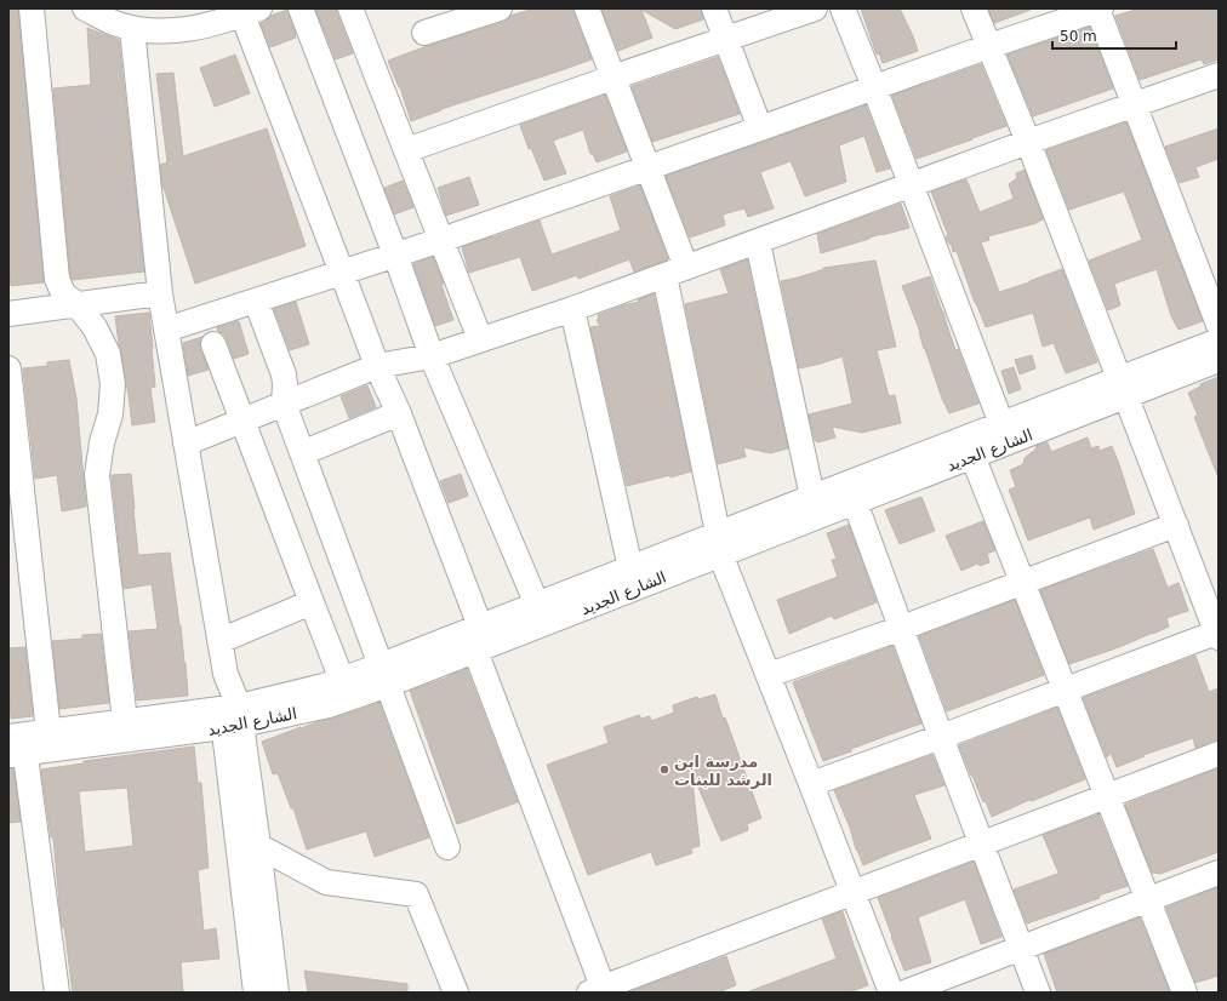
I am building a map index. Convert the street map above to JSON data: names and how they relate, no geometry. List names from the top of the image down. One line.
{"streets":{"street":["الشارع الجديد"]},"places":["مدرسة ابن الرشد للبنات"],"scale_bar":"50 m"}
